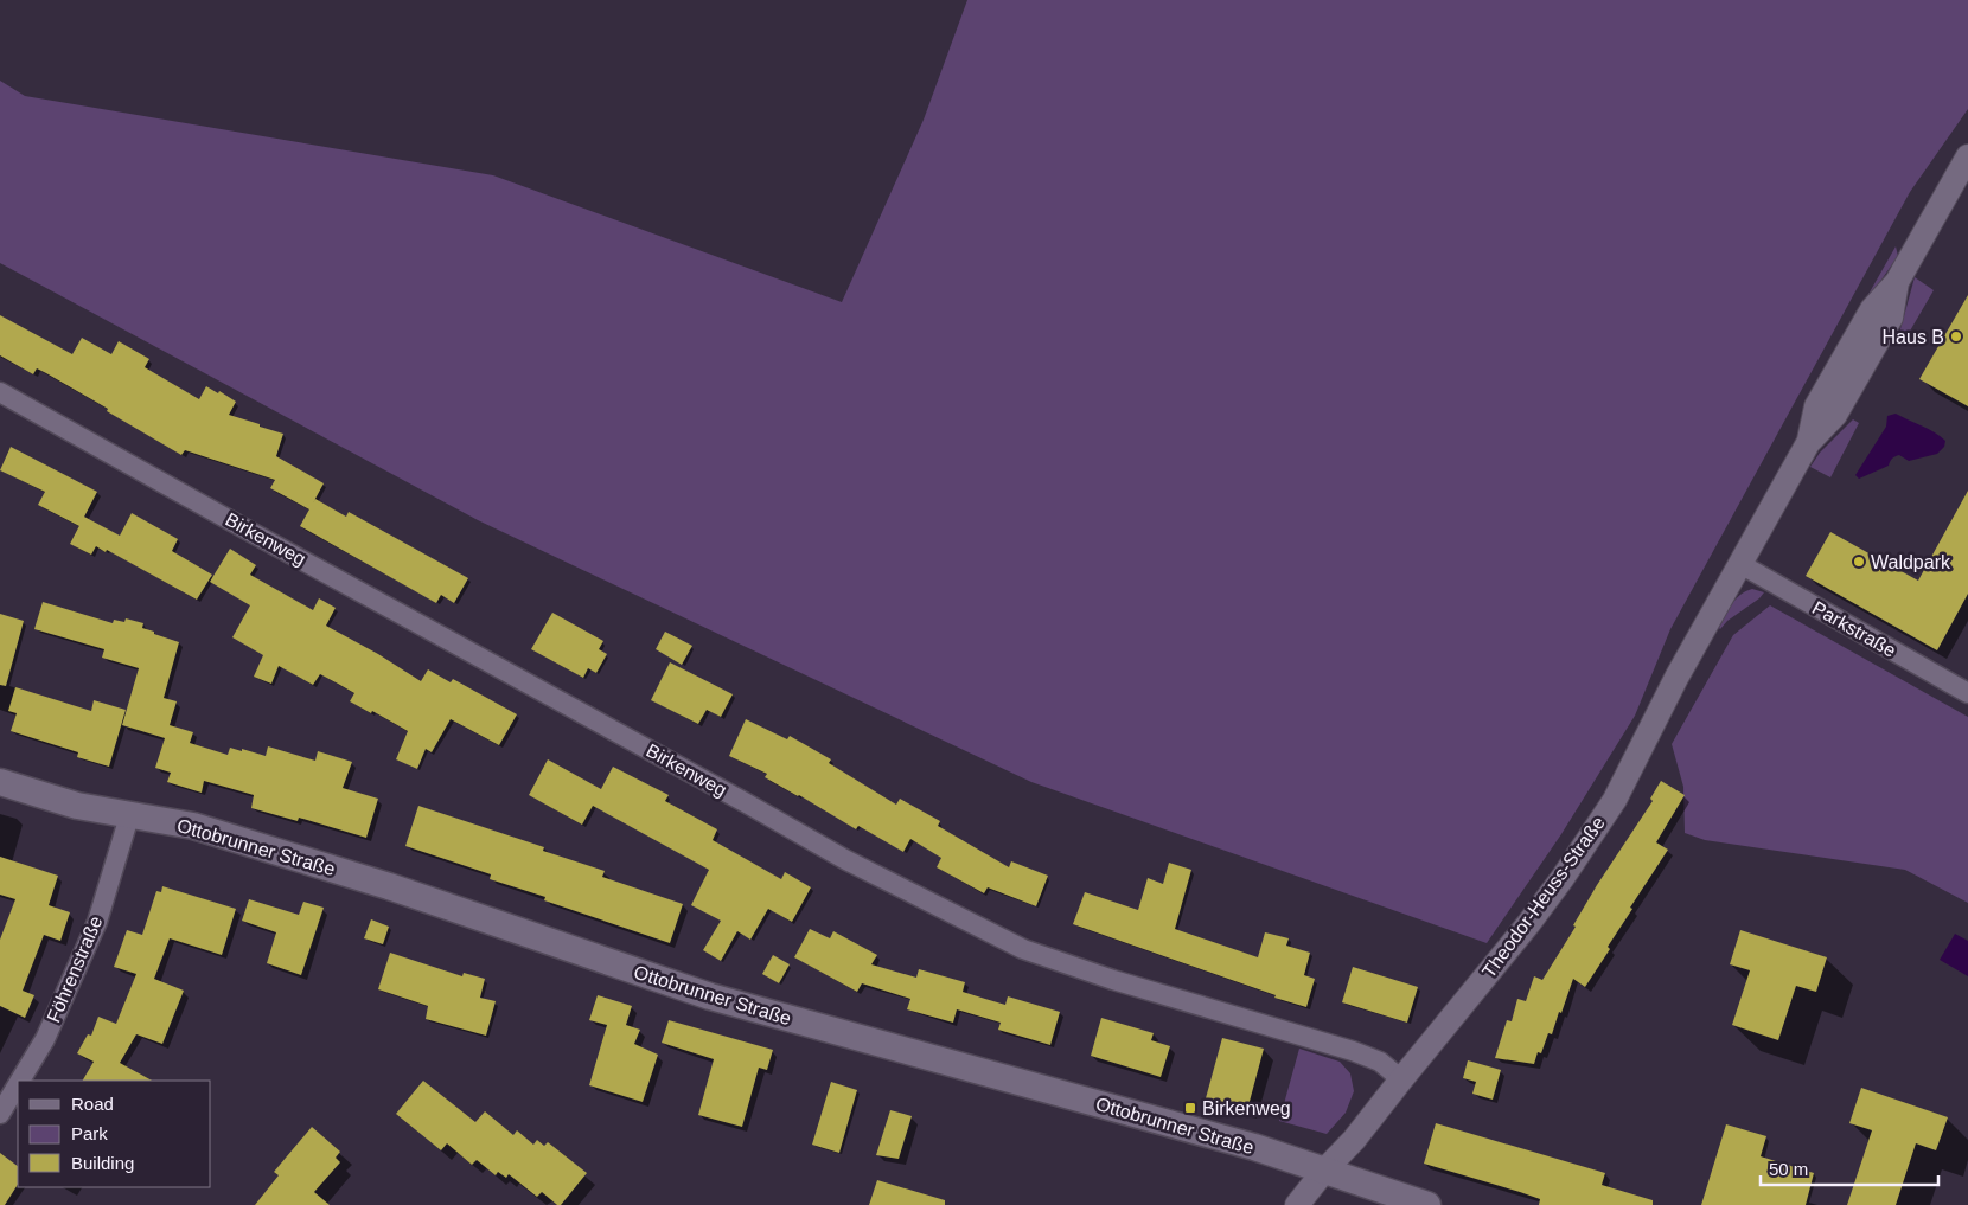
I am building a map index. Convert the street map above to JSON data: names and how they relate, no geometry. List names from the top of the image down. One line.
{"streets":{"main road":["Ottobrunner Straße"],"street":["Birkenweg","Parkstraße","Theodor-Heuss-Straße","Föhrenstraße"]},"crossings":[["Birkenweg","Theodor-Heuss-Straße"],["Parkstraße","Theodor-Heuss-Straße"],["Ottobrunner Straße","Theodor-Heuss-Straße"],["Ottobrunner Straße","Föhrenstraße"]],"places":{"other":["Haus B","Waldpark"],"transit":["Birkenweg"]},"legend":["Road","Park","Building"],"scale_bar":"50 m"}
